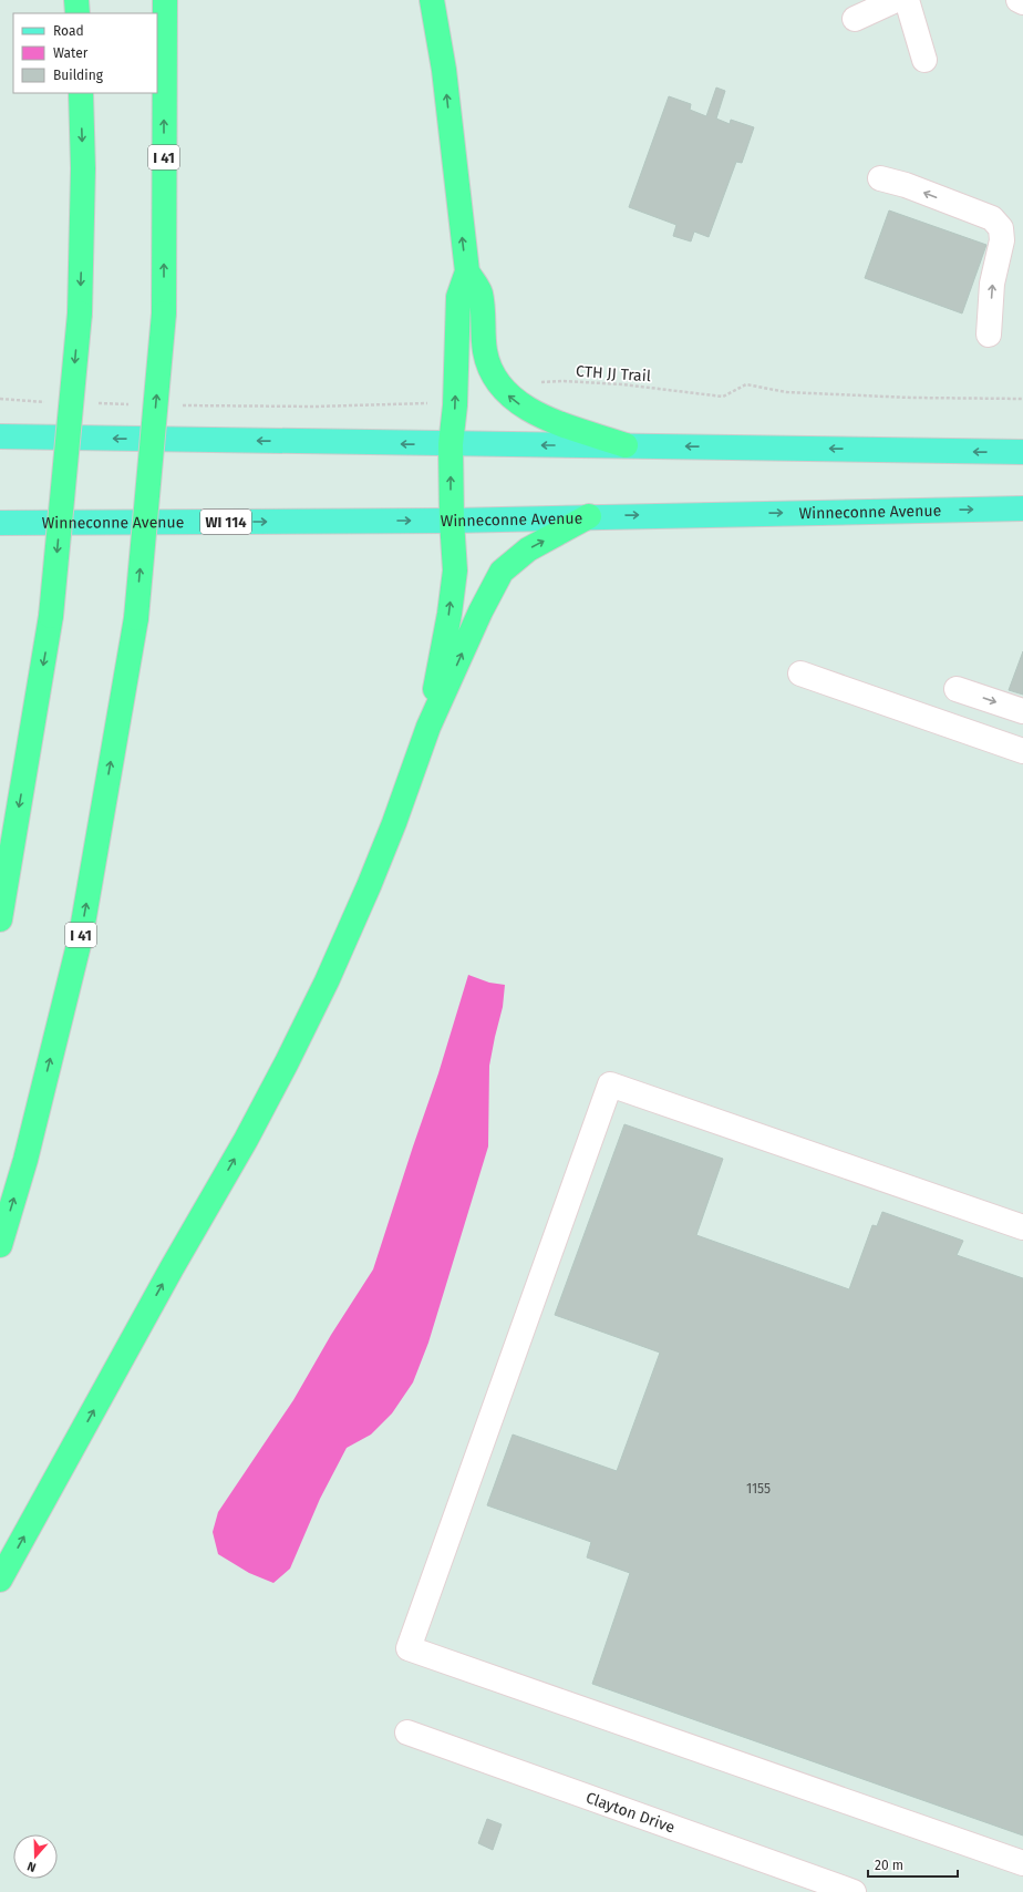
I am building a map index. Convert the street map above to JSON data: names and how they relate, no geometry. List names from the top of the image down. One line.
{"streets":{"highway":["I 41"],"main road":["Winneconne Avenue","WI 114"],"street":["Clayton Drive"],"path":["CTH JJ Trail"]},"house_numbers":["1155"],"legend":["Road","Water","Building"],"scale_bar":"20 m","north":"bottom"}
